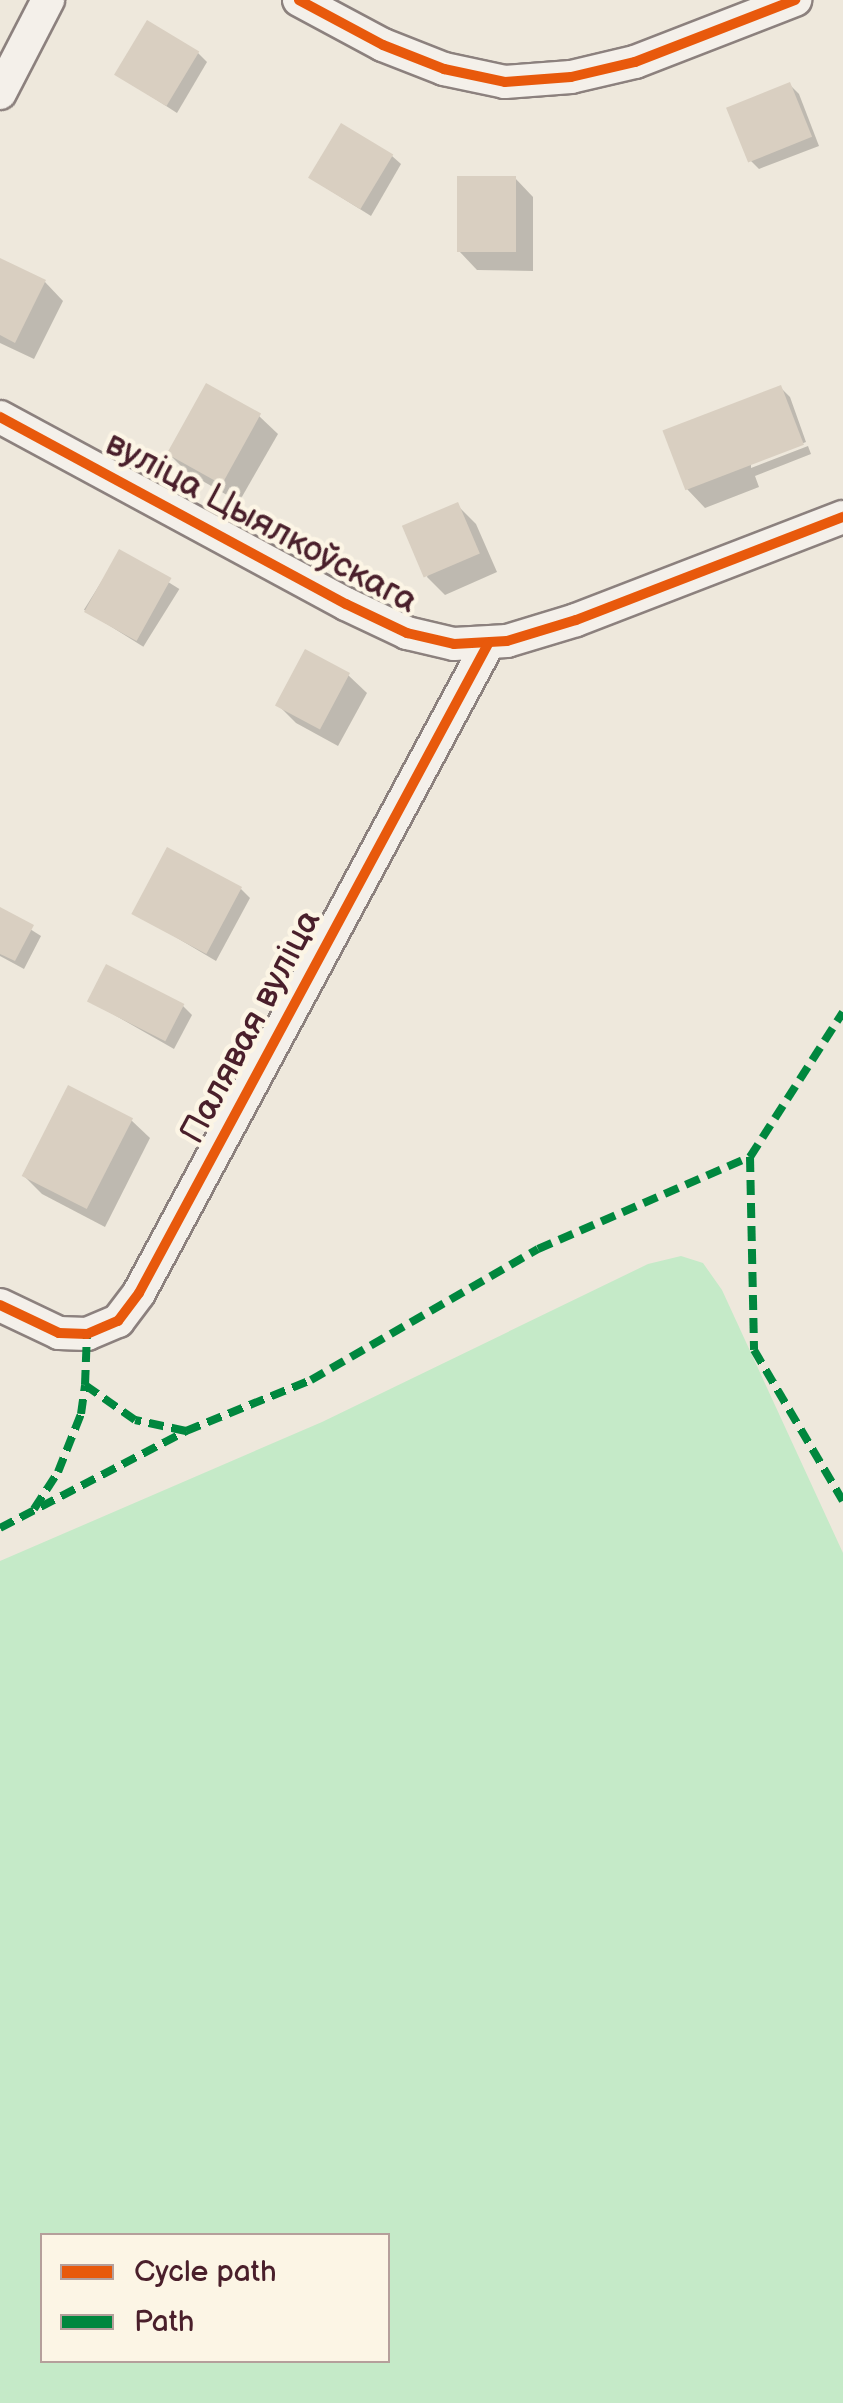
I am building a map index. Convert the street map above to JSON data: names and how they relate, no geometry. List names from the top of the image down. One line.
{"streets":{"street":["вуліца Цыялкоўскага","Палявая вуліца"]},"crossings":[["вуліца Цыялкоўскага","Палявая вуліца"]],"legend":["Cycle path","Path"]}
